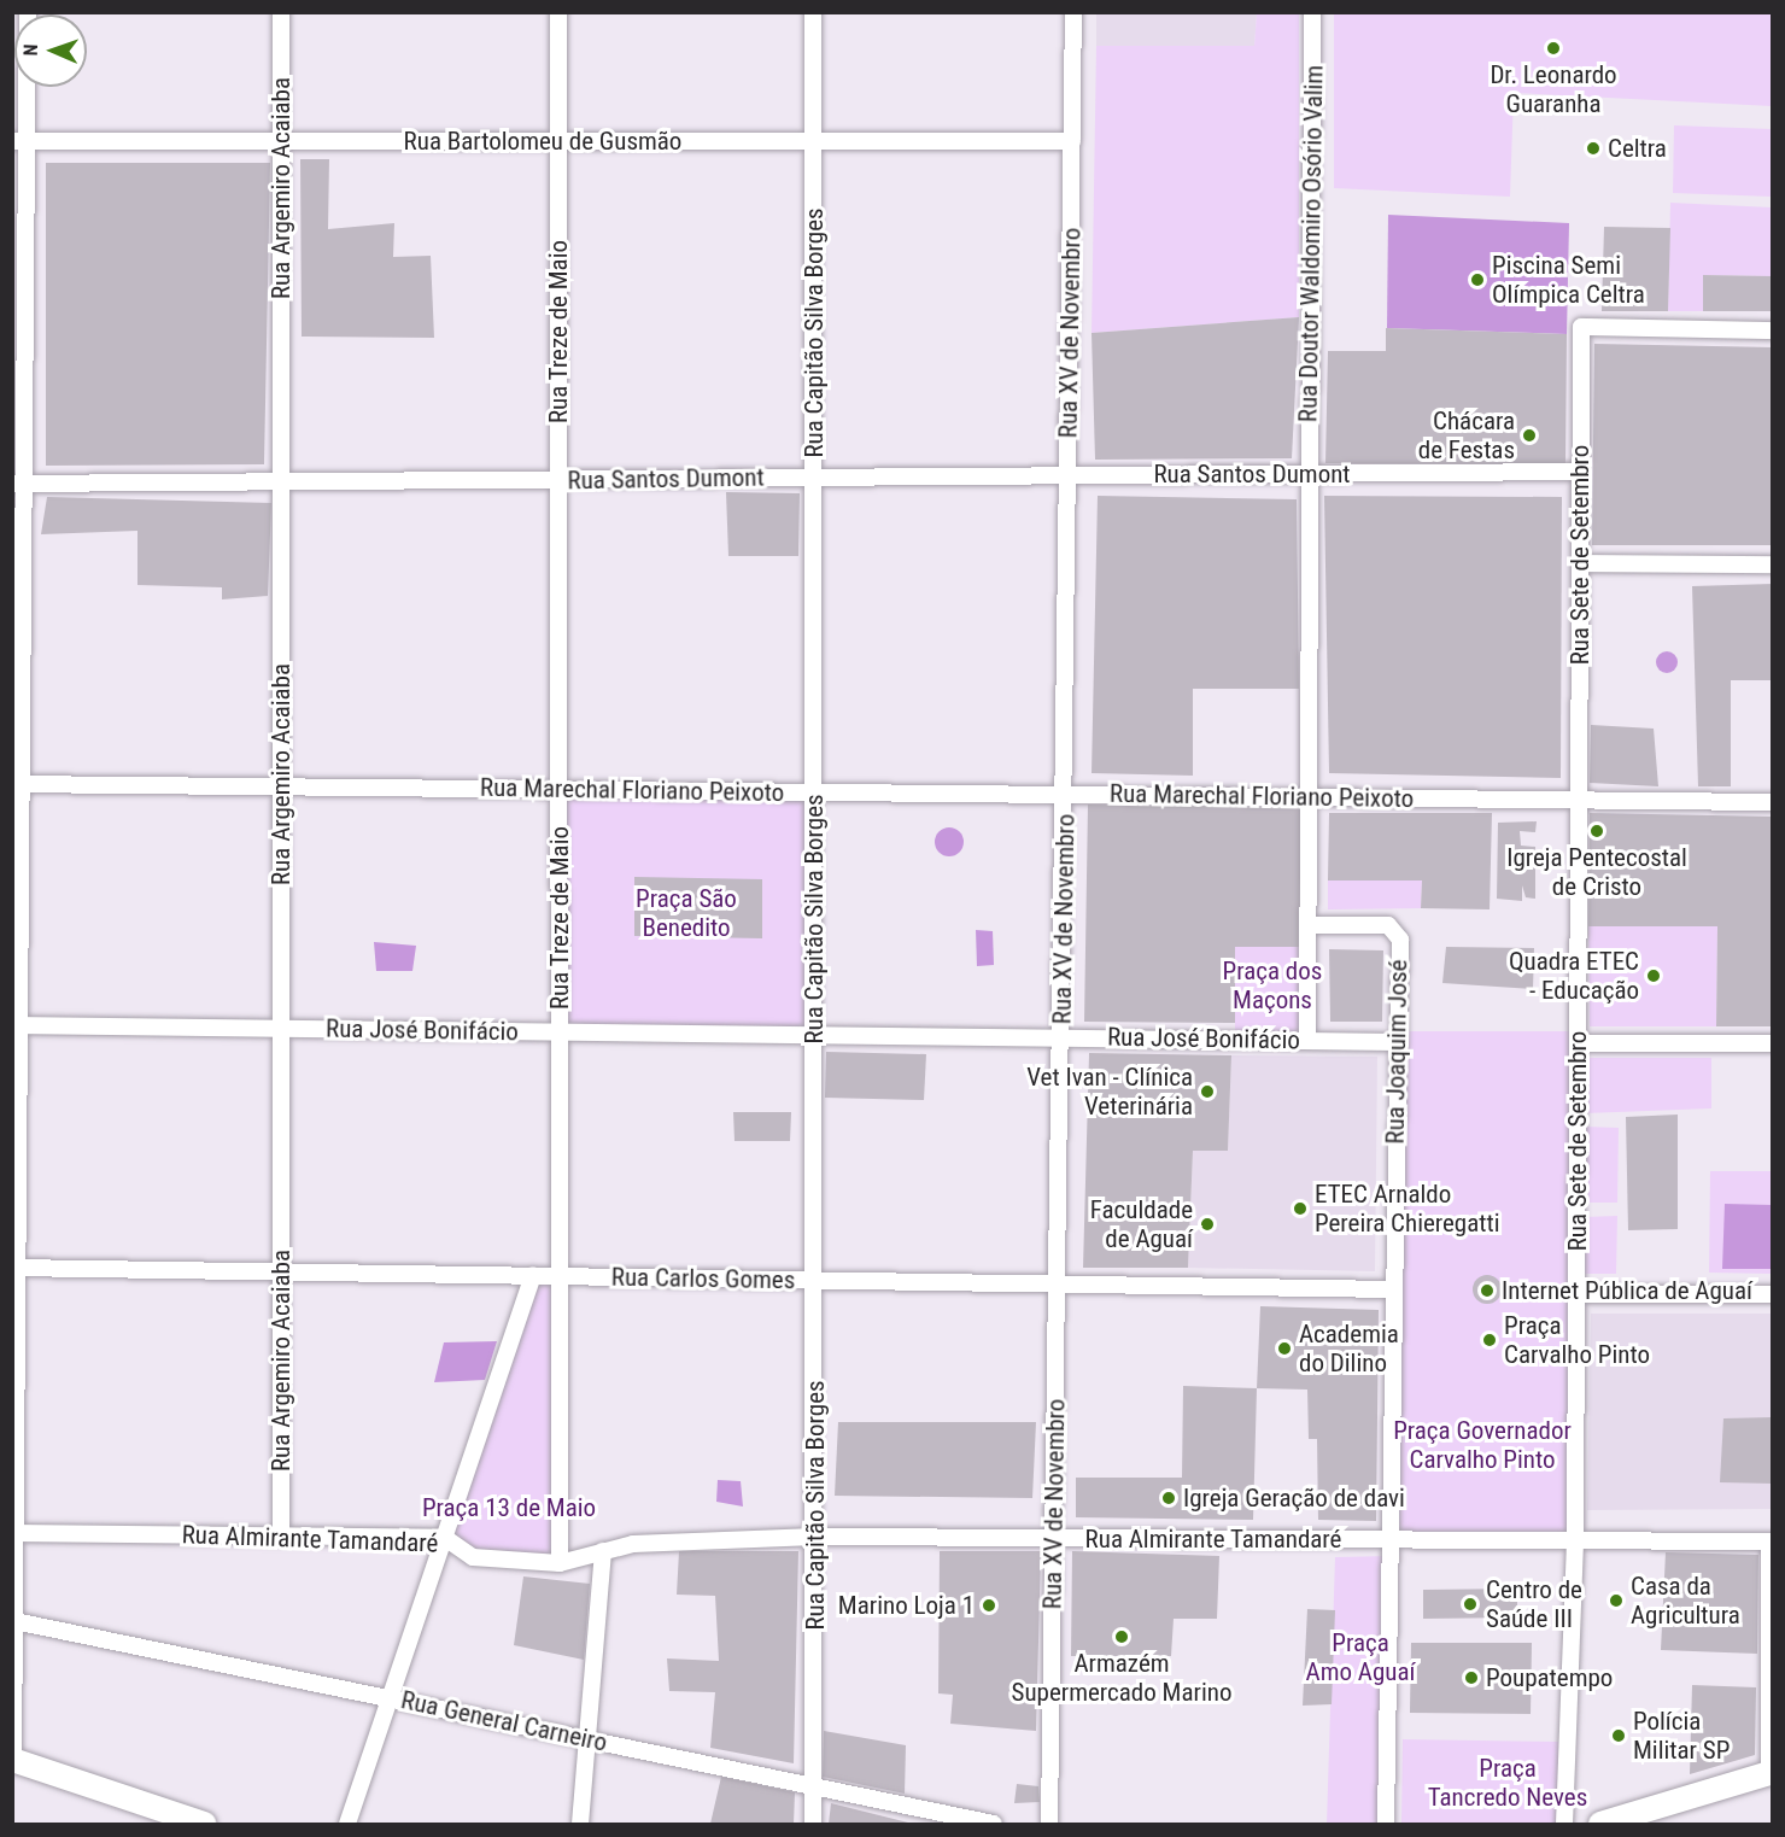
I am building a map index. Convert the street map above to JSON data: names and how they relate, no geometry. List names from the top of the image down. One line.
{"streets":{"street":["Rua Bartolomeu de Gusmão","Rua Argemiro Acaiaba","Rua Doutor Waldomiro Osório Valim","Rua Treze de Maio","Rua Capitão Silva Borges","Rua XV de Novembro","Rua Santos Dumont","Rua Sete de Setembro","Rua Marechal Floriano Peixoto","Rua José Bonifácio","Rua Joaquim José","Rua Carlos Gomes","Rua Almirante Tamandaré","Rua General Carneiro"]},"crossings":[["Rua Bartolomeu de Gusmão","Rua Argemiro Acaiaba"],["Rua Bartolomeu de Gusmão","Rua Treze de Maio"],["Rua Bartolomeu de Gusmão","Rua Capitão Silva Borges"],["Rua Bartolomeu de Gusmão","Rua XV de Novembro"],["Rua Argemiro Acaiaba","Rua Santos Dumont"],["Rua Argemiro Acaiaba","Rua Marechal Floriano Peixoto"],["Rua Argemiro Acaiaba","Rua José Bonifácio"],["Rua Argemiro Acaiaba","Rua Carlos Gomes"],["Rua Argemiro Acaiaba","Rua Almirante Tamandaré"],["Rua Doutor Waldomiro Osório Valim","Rua Santos Dumont"],["Rua Doutor Waldomiro Osório Valim","Rua Marechal Floriano Peixoto"],["Rua Doutor Waldomiro Osório Valim","Rua José Bonifácio"],["Rua Doutor Waldomiro Osório Valim","Rua Joaquim José"],["Rua Treze de Maio","Rua Santos Dumont"],["Rua Treze de Maio","Rua Marechal Floriano Peixoto"],["Rua Treze de Maio","Rua José Bonifácio"],["Rua Treze de Maio","Rua Carlos Gomes"],["Rua Treze de Maio","Rua Almirante Tamandaré"],["Rua Capitão Silva Borges","Rua Santos Dumont"],["Rua Capitão Silva Borges","Rua Marechal Floriano Peixoto"],["Rua Capitão Silva Borges","Rua José Bonifácio"],["Rua Capitão Silva Borges","Rua Carlos Gomes"],["Rua Capitão Silva Borges","Rua Almirante Tamandaré"],["Rua Capitão Silva Borges","Rua General Carneiro"],["Rua XV de Novembro","Rua Santos Dumont"],["Rua XV de Novembro","Rua Marechal Floriano Peixoto"],["Rua XV de Novembro","Rua José Bonifácio"],["Rua XV de Novembro","Rua Carlos Gomes"],["Rua XV de Novembro","Rua Almirante Tamandaré"],["Rua Santos Dumont","Rua Sete de Setembro"],["Rua Sete de Setembro","Rua Marechal Floriano Peixoto"],["Rua Sete de Setembro","Rua Almirante Tamandaré"],["Rua José Bonifácio","Rua Joaquim José"],["Rua Joaquim José","Rua Carlos Gomes"],["Rua Joaquim José","Rua Almirante Tamandaré"]],"parks":["Praça São Benedito","Praça dos Maçons","Praça Governador Carvalho Pinto","Praça 13 de Maio","Praça Amo Aguaí","Praça Tancredo Neves"],"places":["Dr. Leonardo Guaranha","Celtra","Piscina Semi Olímpica Celtra","Chácara de Festas","Igreja Pentecostal de Cristo","Quadra ETEC - Educação","Vet Ivan - Clínica Veterinária","ETEC Arnaldo Pereira Chieregatti","Faculdade de Aguaí","Internet Pública de Aguaí","Praça Carvalho Pinto","Academia do Dilino","Igreja Geração de davi","Casa da Agricultura","Centro de Saúde III","Marino Loja 1","Armazém Supermercado Marino","Poupatempo","Polícia Militar SP"],"north":"left"}
